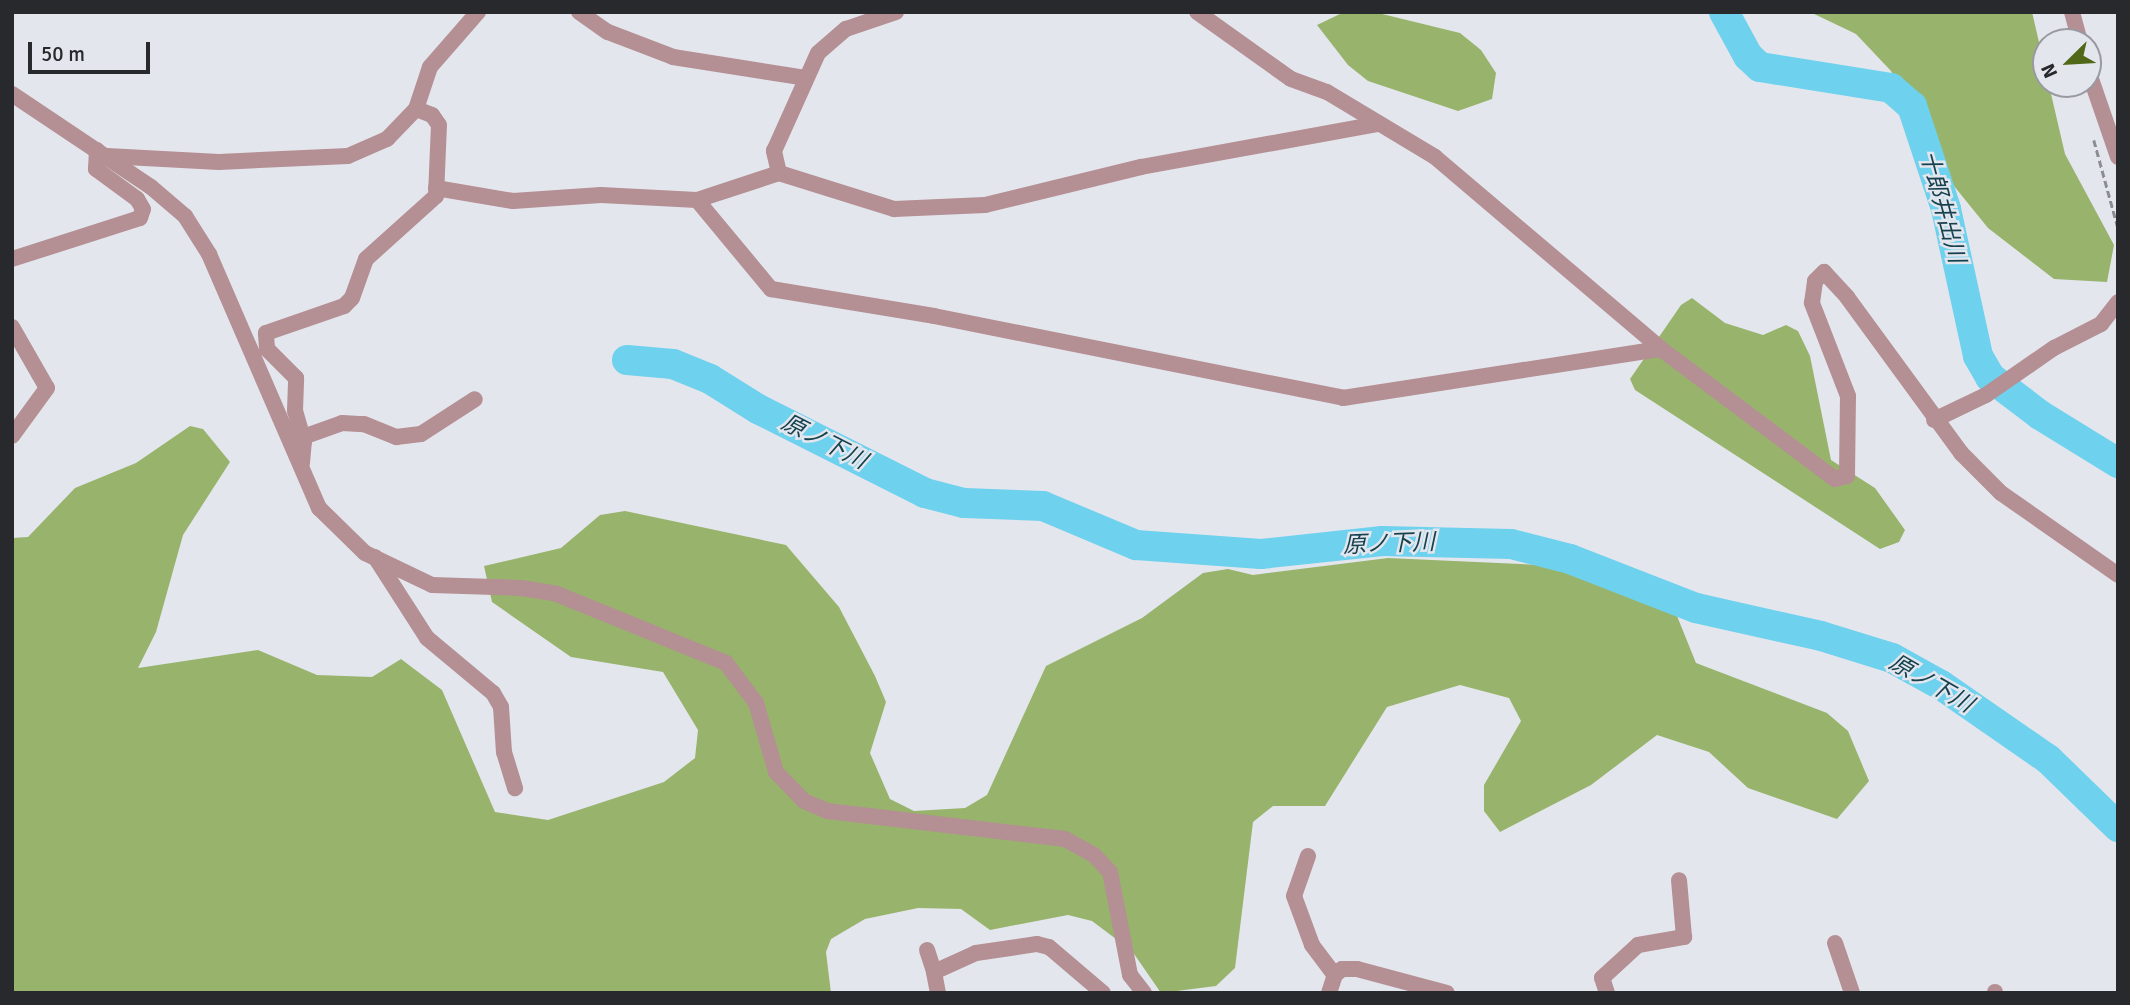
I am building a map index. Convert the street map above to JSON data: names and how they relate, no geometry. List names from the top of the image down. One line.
{"water":["十郎井出川","原ノ下川"],"scale_bar":"50 m","north":"bottom left"}
